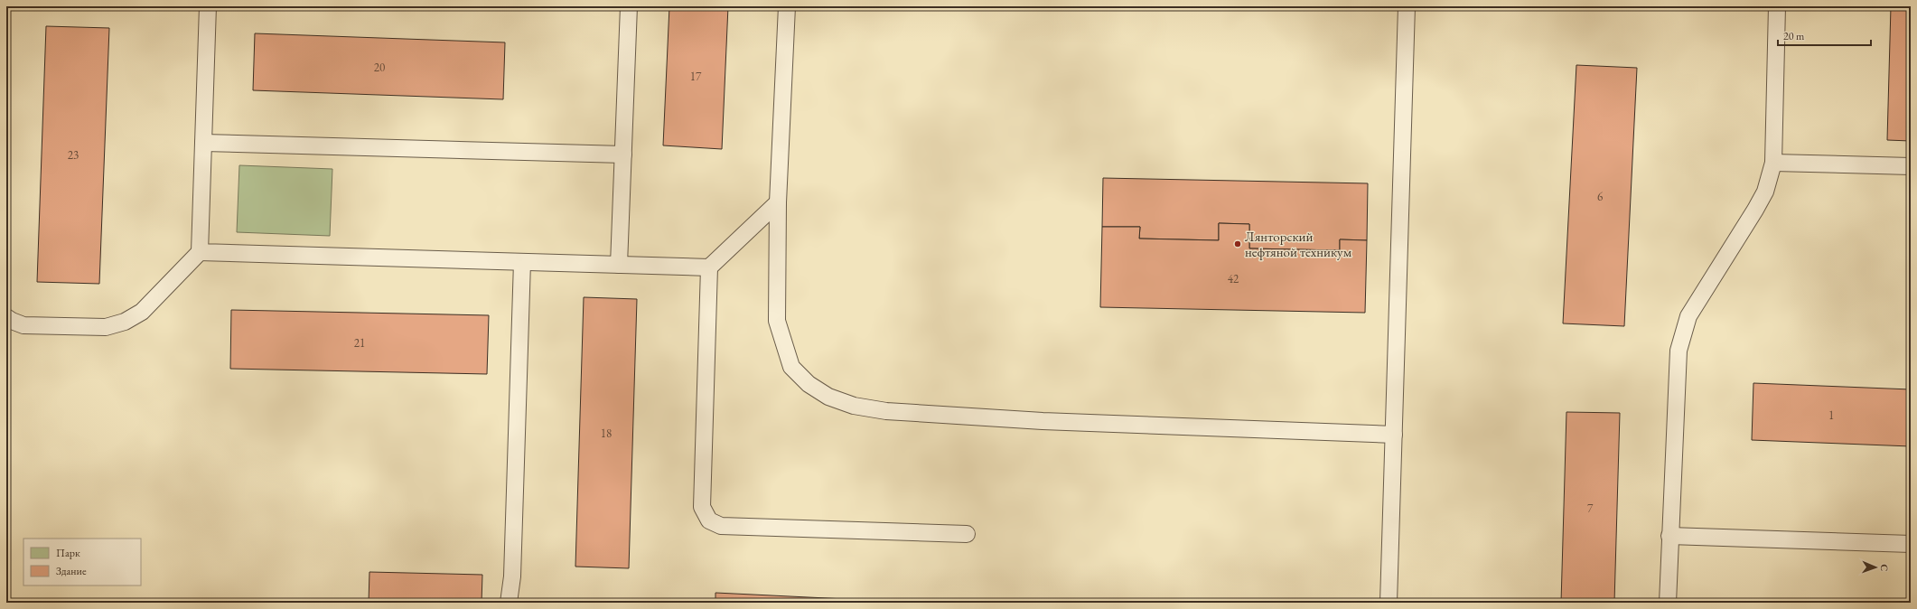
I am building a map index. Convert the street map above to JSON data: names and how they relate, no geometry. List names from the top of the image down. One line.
{"places":["Лянторский нефтяной техникум"],"house_numbers":["20","17","23","6","42","21","1","18","7"],"legend":["Парк","Здание"],"scale_bar":"20 m","north":"right"}
